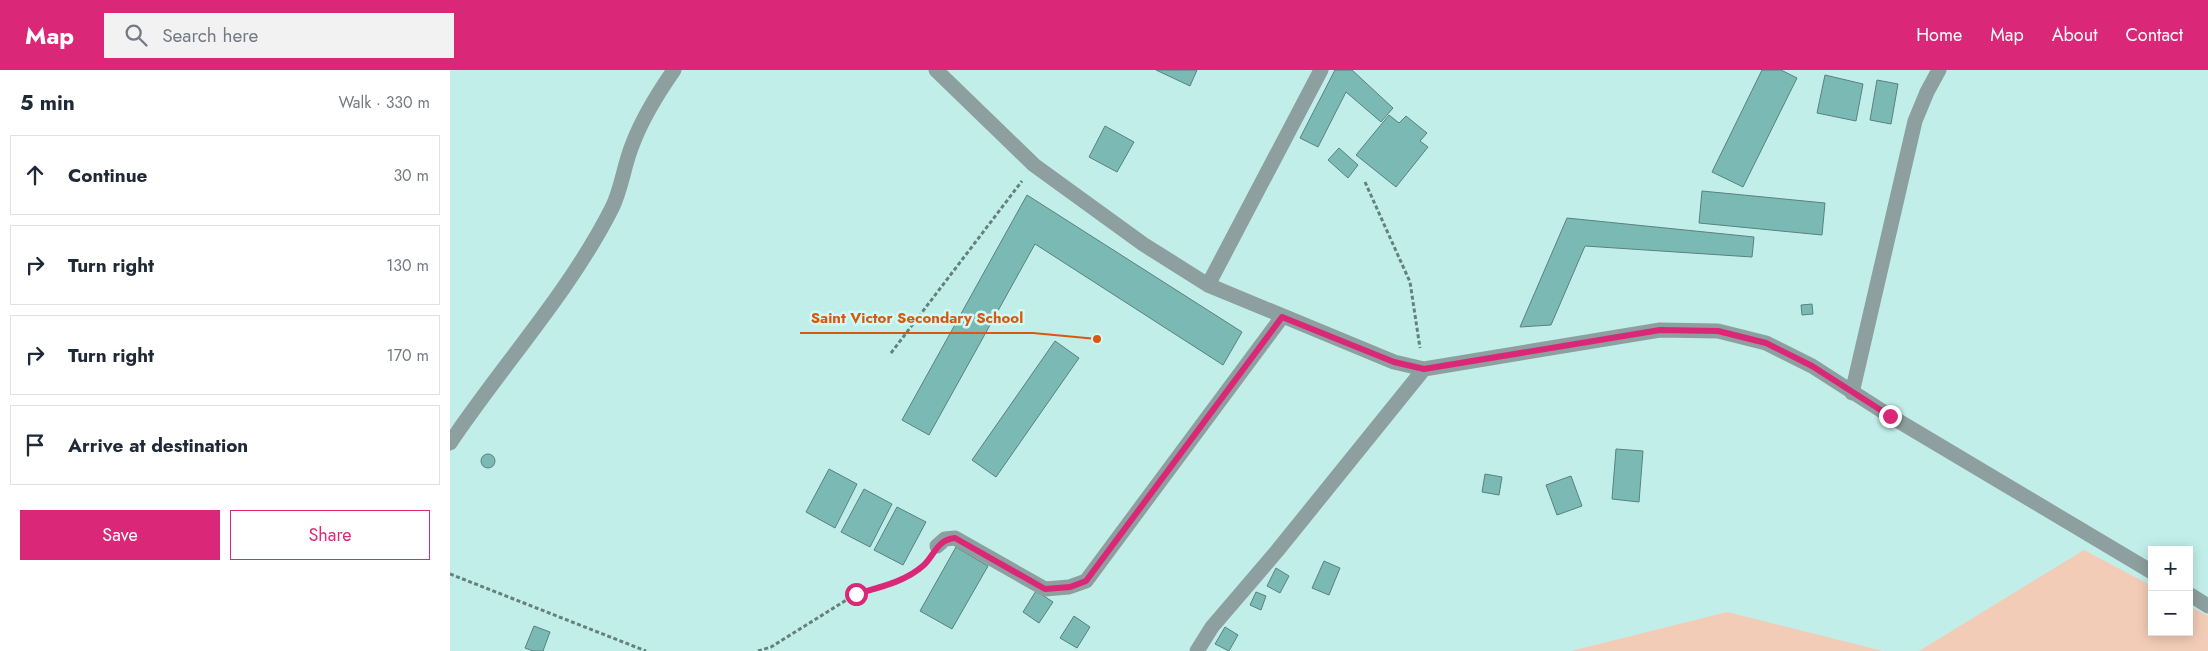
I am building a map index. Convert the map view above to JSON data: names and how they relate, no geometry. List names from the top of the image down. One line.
{"places":["Saint Victor Secondary School"],"page":{"header":"Map","search":"Search here","nav":["Home","Map","About","Contact"],"heading":["5 min","Walk · 330 m"],"list":[["Continue","30 m"],["Turn right","130 m"],["Turn right","170 m"],"Arrive at destination"],"buttons":["Save","Share"],"map_buttons":["+","−"]}}
